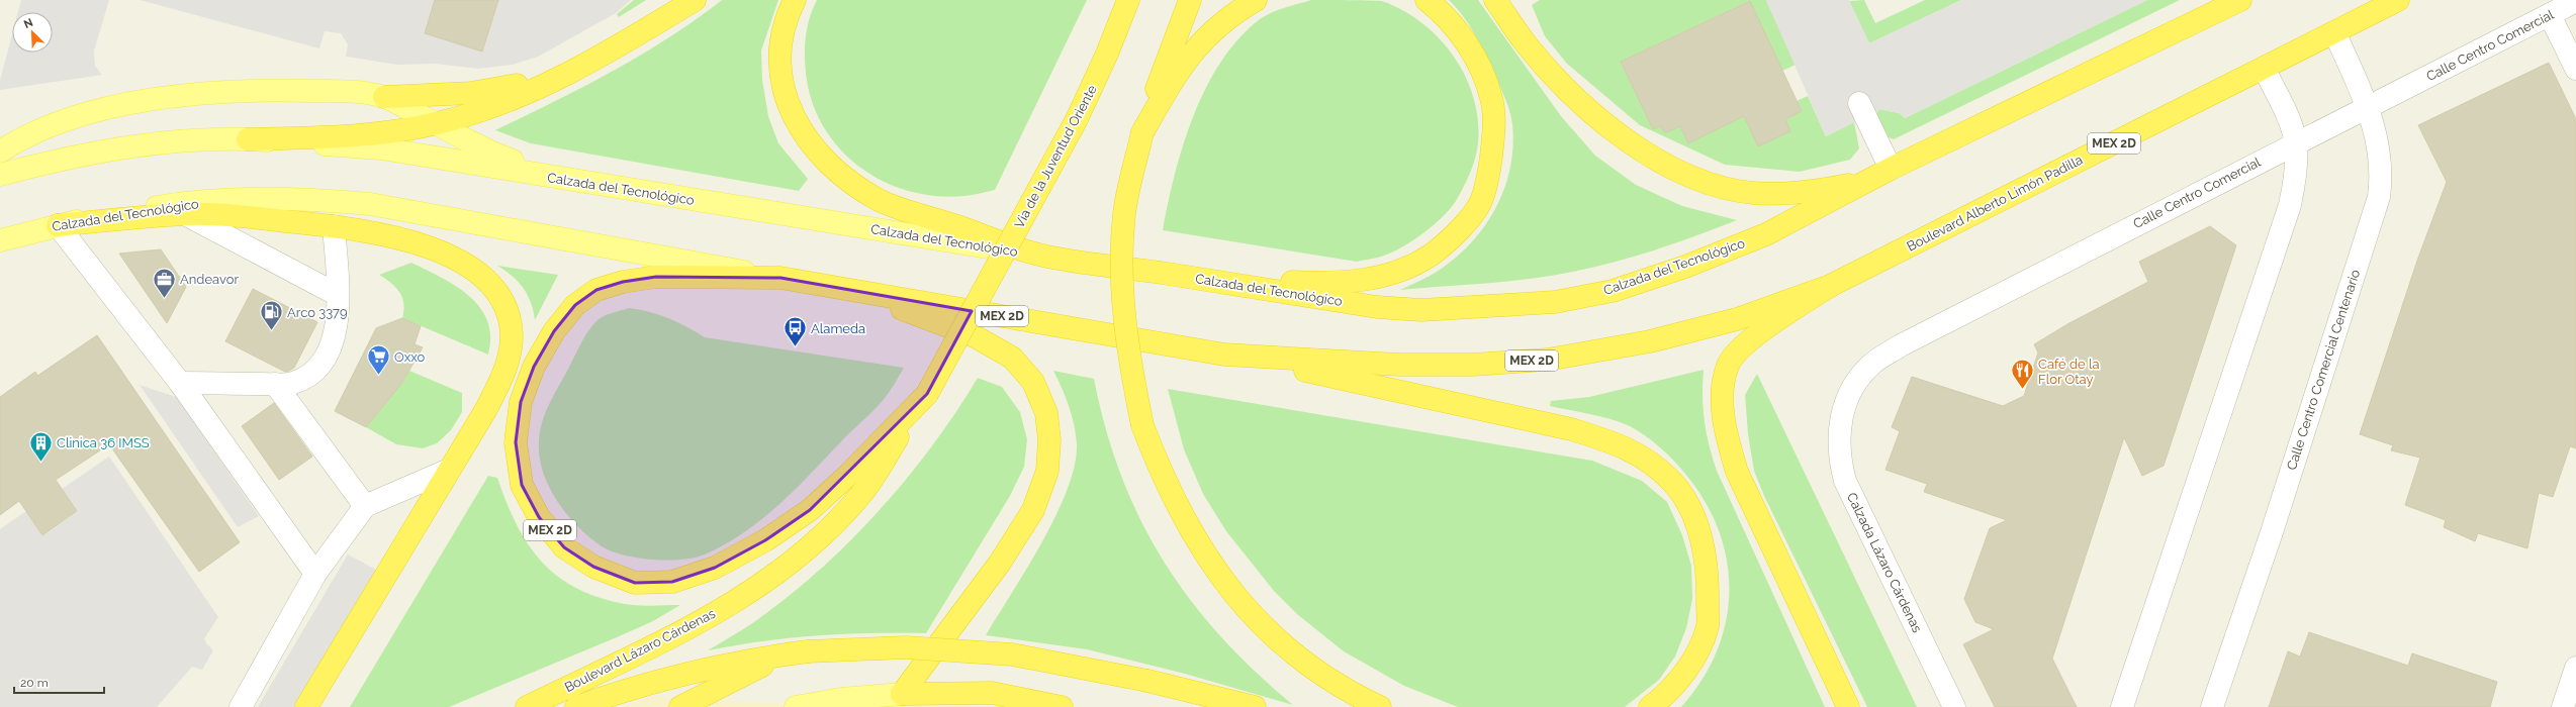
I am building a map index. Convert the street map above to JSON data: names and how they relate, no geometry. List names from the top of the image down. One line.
{"streets":{"highway":["MEX 2D","Via de la Juventud Oriente","Calzada del Tecnológico","Boulevard Alberto Limón Padilla","Boulevard Lázaro Cárdenas"],"street":["Calle Centro Comercial","Calle Centro Comercial Centenario","Calzada Lázaro Cárdenas"]},"crossings":[["Calle Centro Comercial","Calle Centro Comercial Centenario"],["Calle Centro Comercial","Calzada Lázaro Cárdenas"],["MEX 2D","Via de la Juventud Oriente"],["MEX 2D","Calzada del Tecnológico"],["MEX 2D","Boulevard Lázaro Cárdenas"],["Via de la Juventud Oriente","Boulevard Lázaro Cárdenas"],["Calzada del Tecnológico","Boulevard Alberto Limón Padilla"],["Boulevard Alberto Limón Padilla","Calle Centro Comercial Centenario"]],"places":{"office":["Andeavor"],"fuel station":["Arco 3379"],"bus stop":["Alameda"],"supermarket":["Oxxo"],"restaurant":["Café de la Flor Otay"],"building":["Clinica 36 IMSS"]},"scale_bar":"20 m","north":"top left"}
